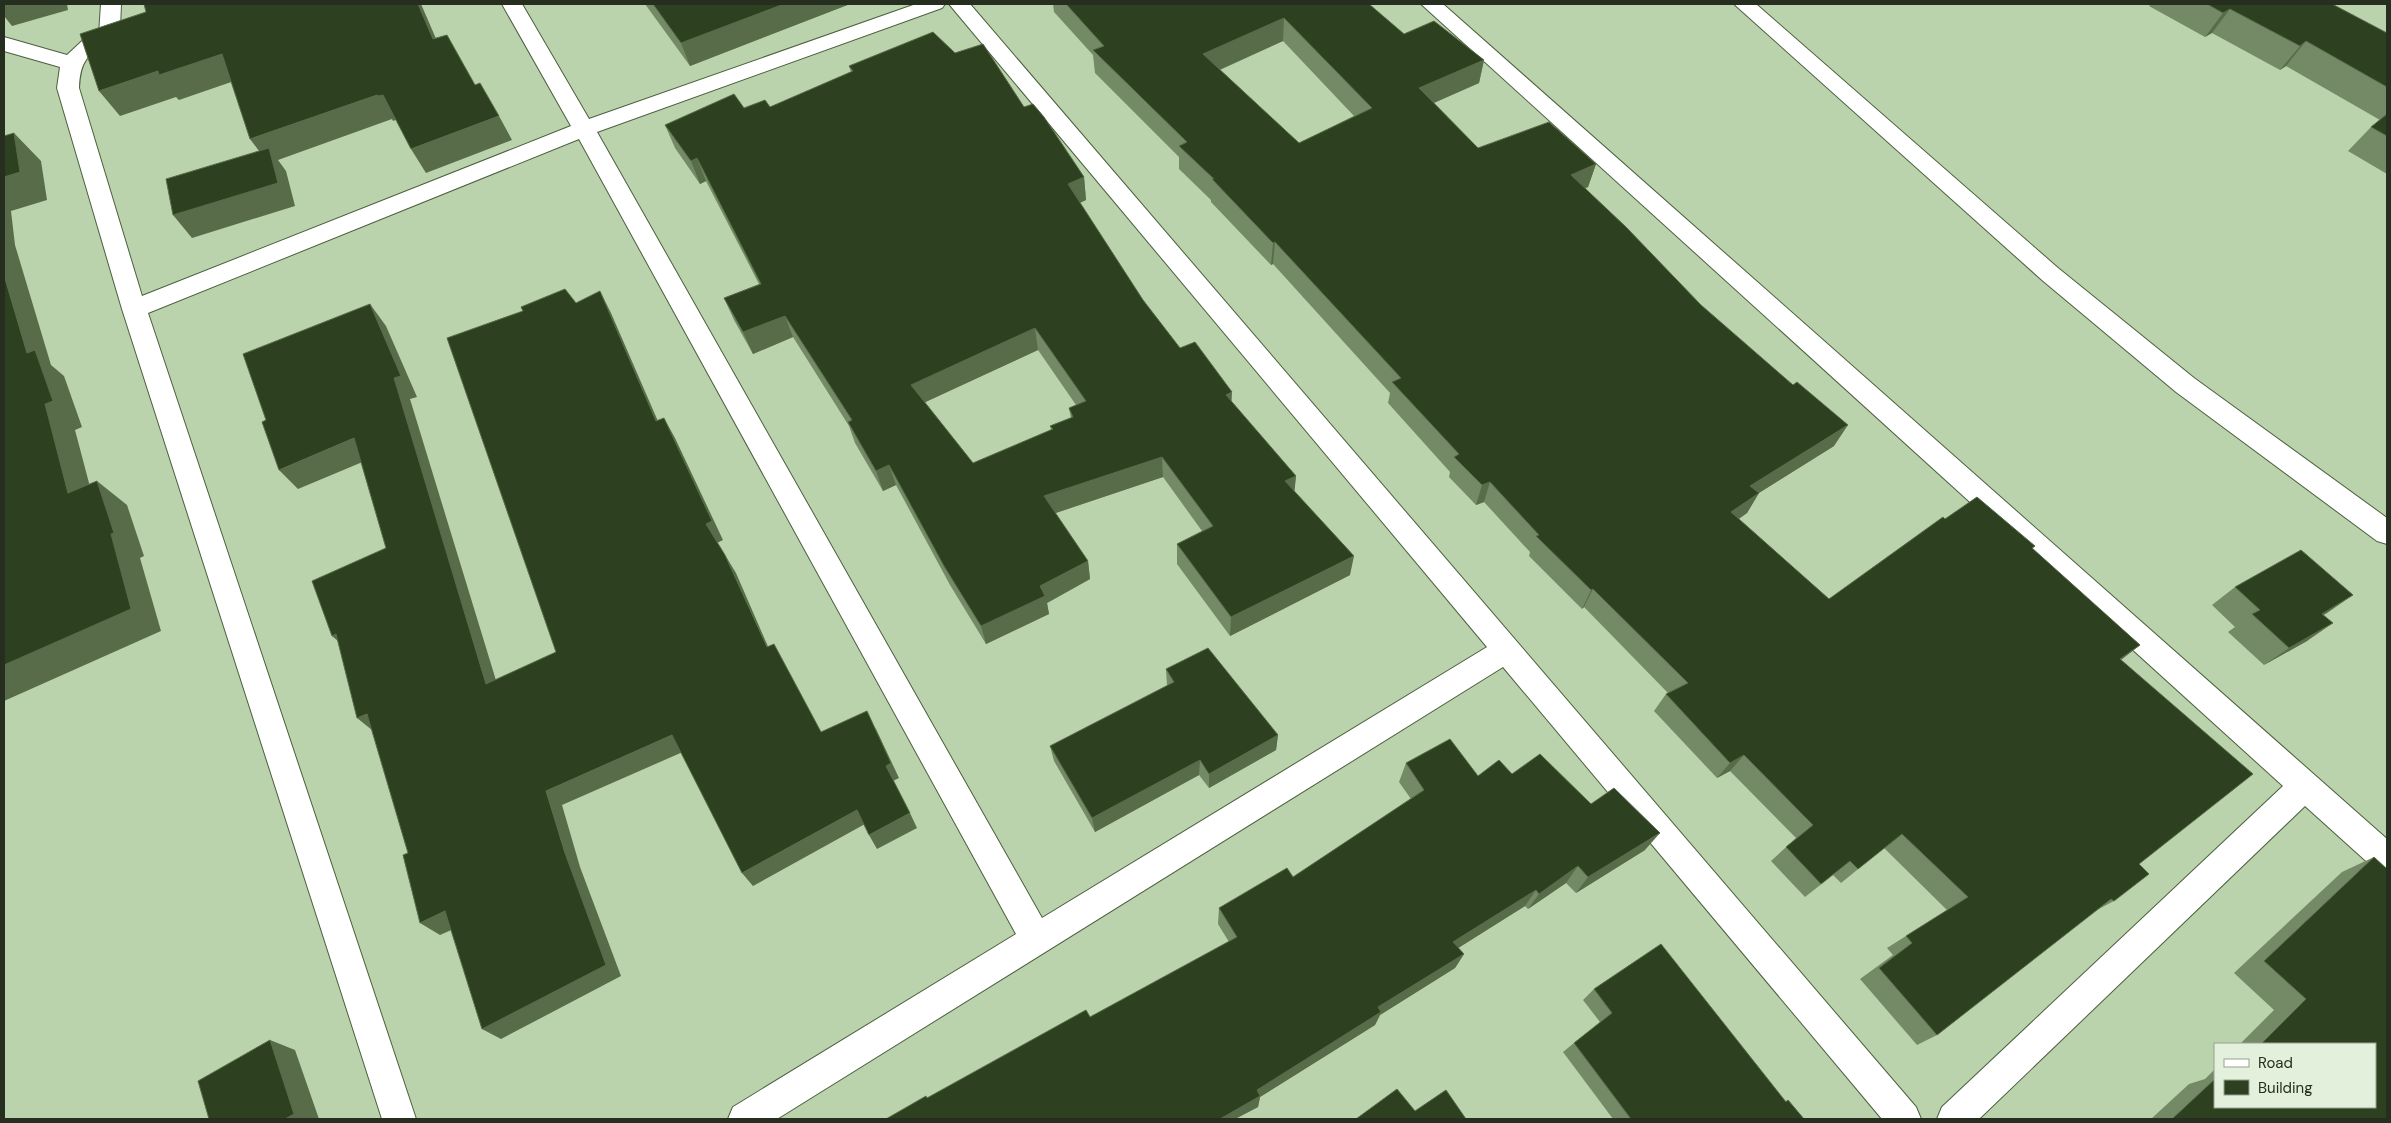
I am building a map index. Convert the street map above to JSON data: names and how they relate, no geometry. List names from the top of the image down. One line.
{"legend":["Road","Building"]}
